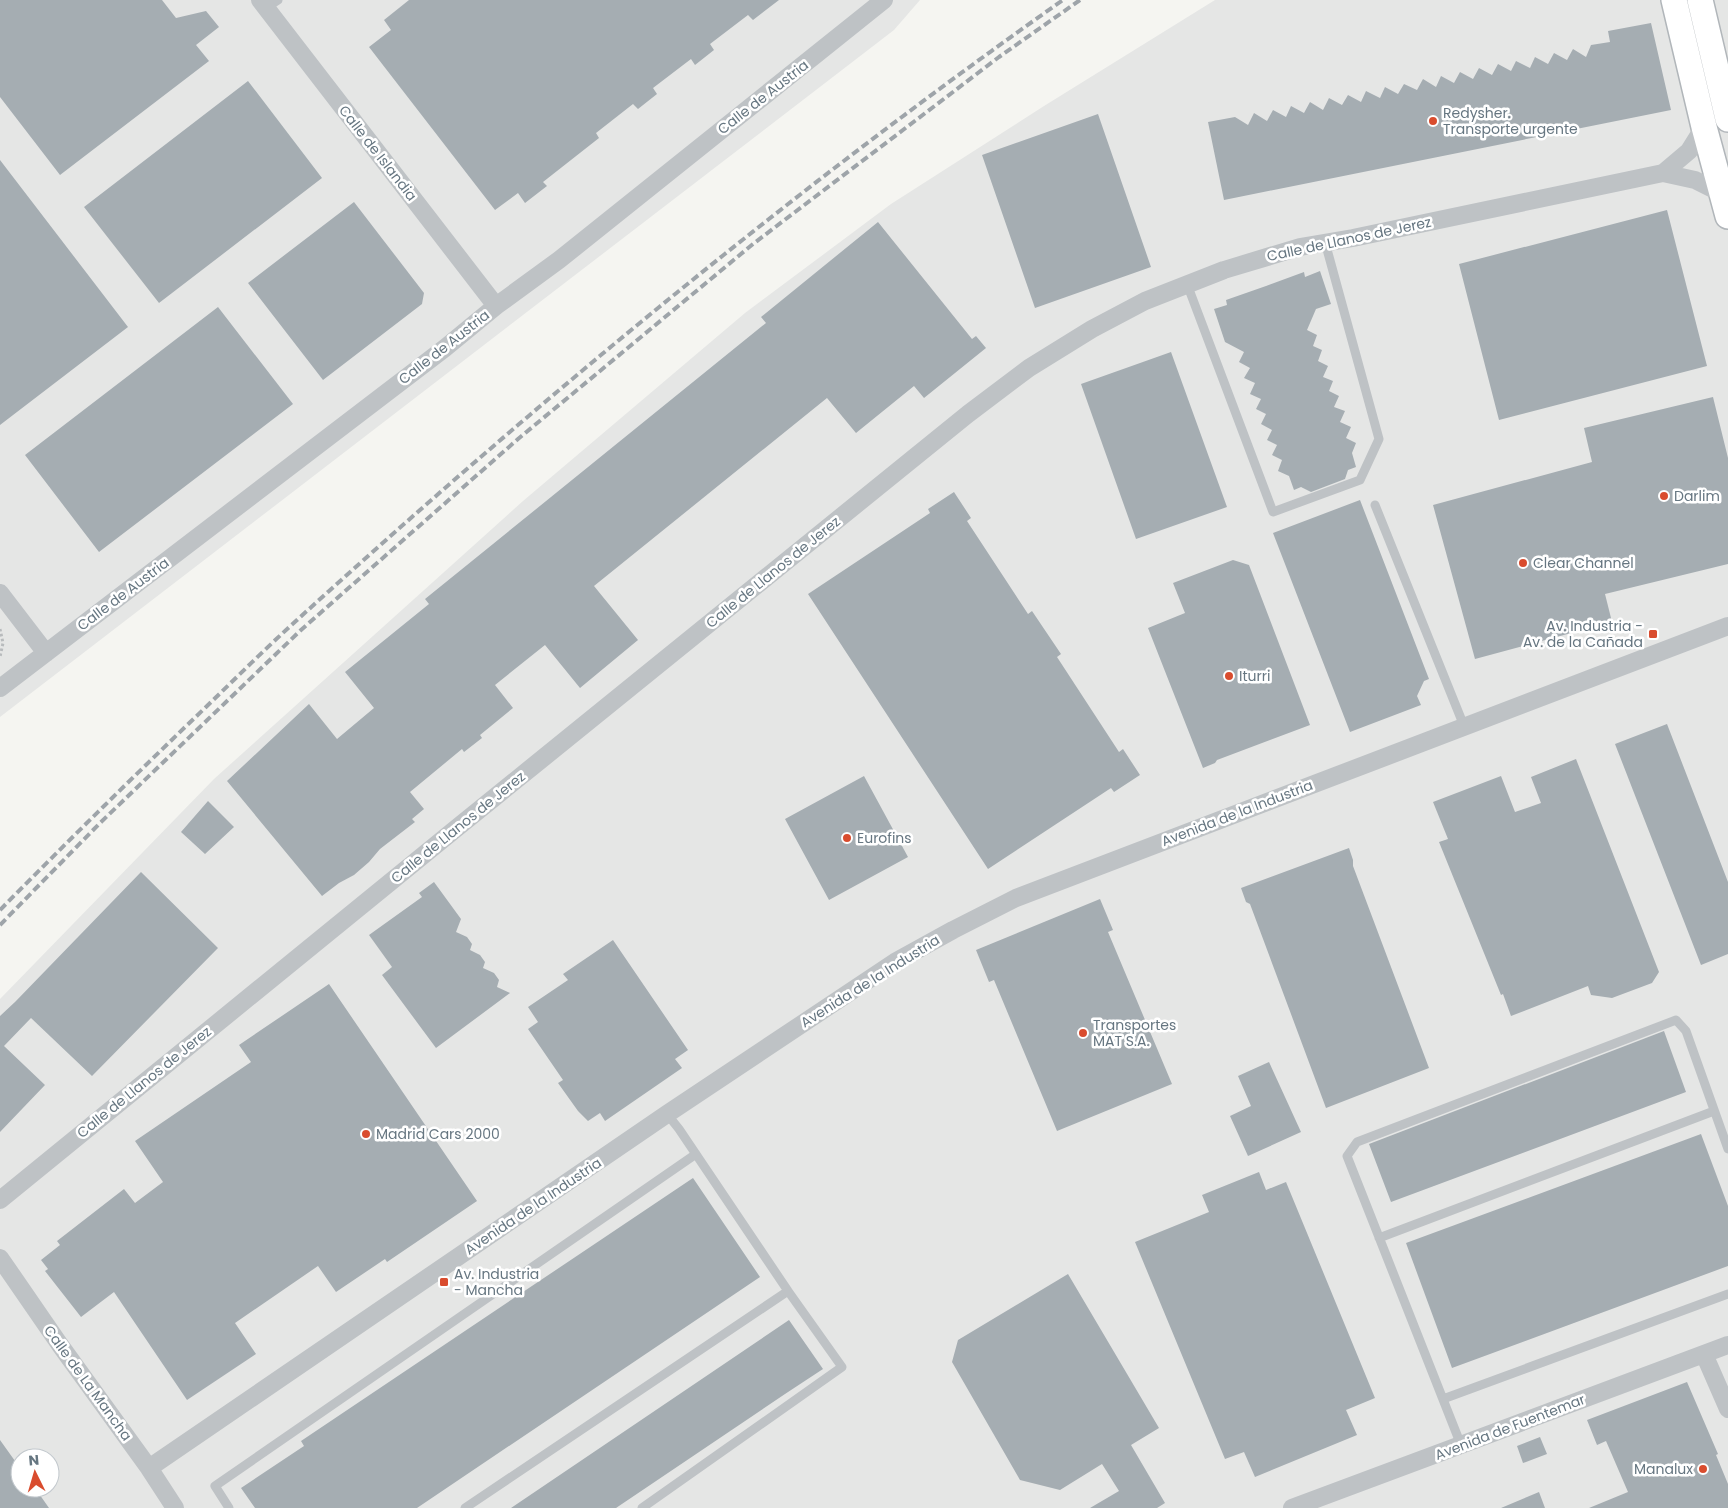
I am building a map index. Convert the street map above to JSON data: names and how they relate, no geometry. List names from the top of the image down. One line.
{"streets":{"street":["Calle de Austria","Calle de Islandia","Calle de Llanos de Jerez","Avenida de la Industria","Calle de La Mancha","Avenida de Fuentemar"]},"crossings":[["Calle de Austria","Calle de Islandia"],["Avenida de la Industria","Calle de La Mancha"]],"places":{"other":["Redysher. Transporte urgente","Darlim","Clear Channel","Iturri","Eurofins","Transportes MAT S.A.","Madrid Cars 2000","Manalux"],"transit":["Av. Industria - Av. de la Cañada","Av. Industria - Mancha"]},"north":"top"}
